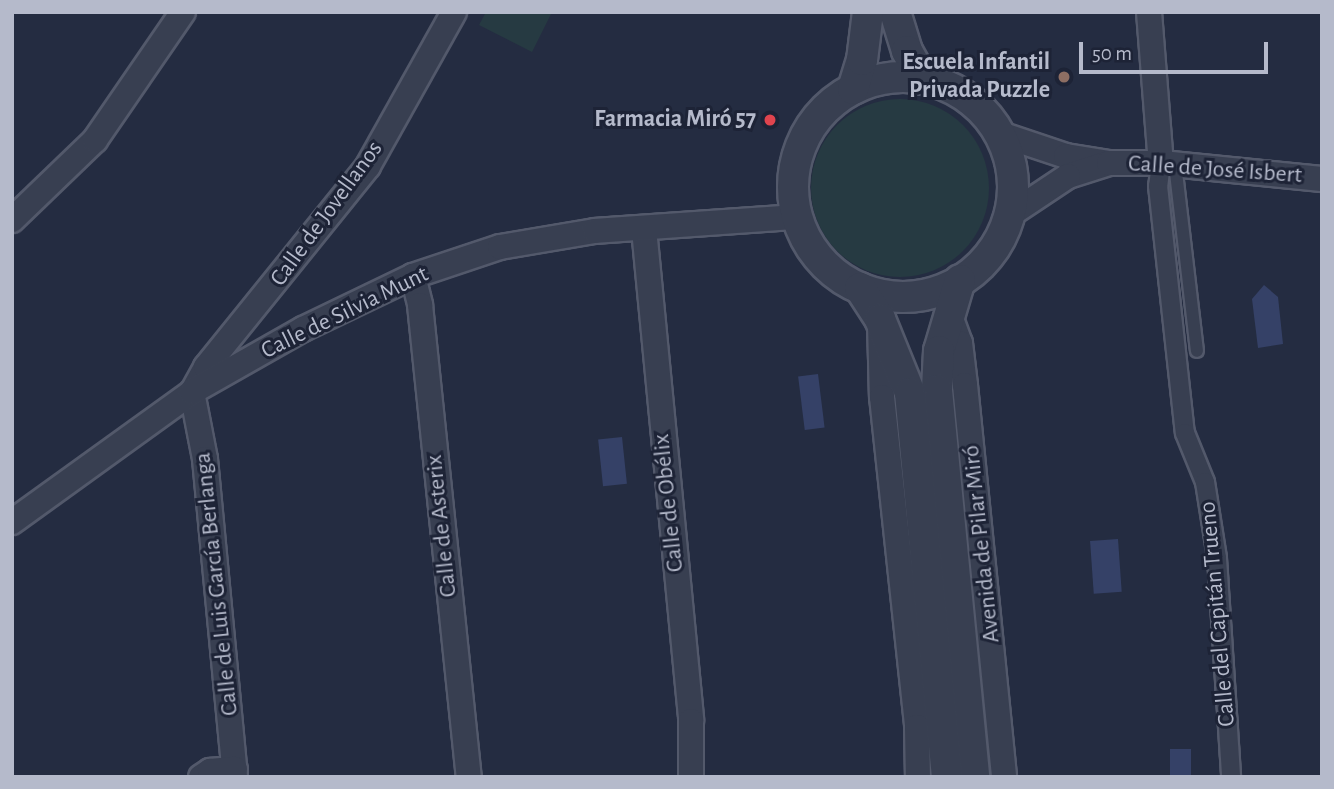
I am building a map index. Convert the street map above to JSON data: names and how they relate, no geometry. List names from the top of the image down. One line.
{"streets":{"street":["Calle de José Isbert","Calle de Jovellanos","Calle de Silvia Munt","Calle de Obélix","Calle de Asterix","Avenida de Pilar Miró","Calle de Luis García Berlanga","Calle del Capitán Trueno"]},"crossings":[["Calle de José Isbert","Calle de Silvia Munt"],["Calle de José Isbert","Avenida de Pilar Miró"],["Calle de José Isbert","Calle del Capitán Trueno"],["Calle de Jovellanos","Calle de Silvia Munt"],["Calle de Jovellanos","Calle de Luis García Berlanga"],["Calle de Silvia Munt","Calle de Obélix"],["Calle de Silvia Munt","Calle de Asterix"],["Calle de Silvia Munt","Avenida de Pilar Miró"],["Calle de Silvia Munt","Calle de Luis García Berlanga"]],"places":["Escuela Infantil Privada Puzzle","Farmacia Miró 57"],"scale_bar":"50 m"}
